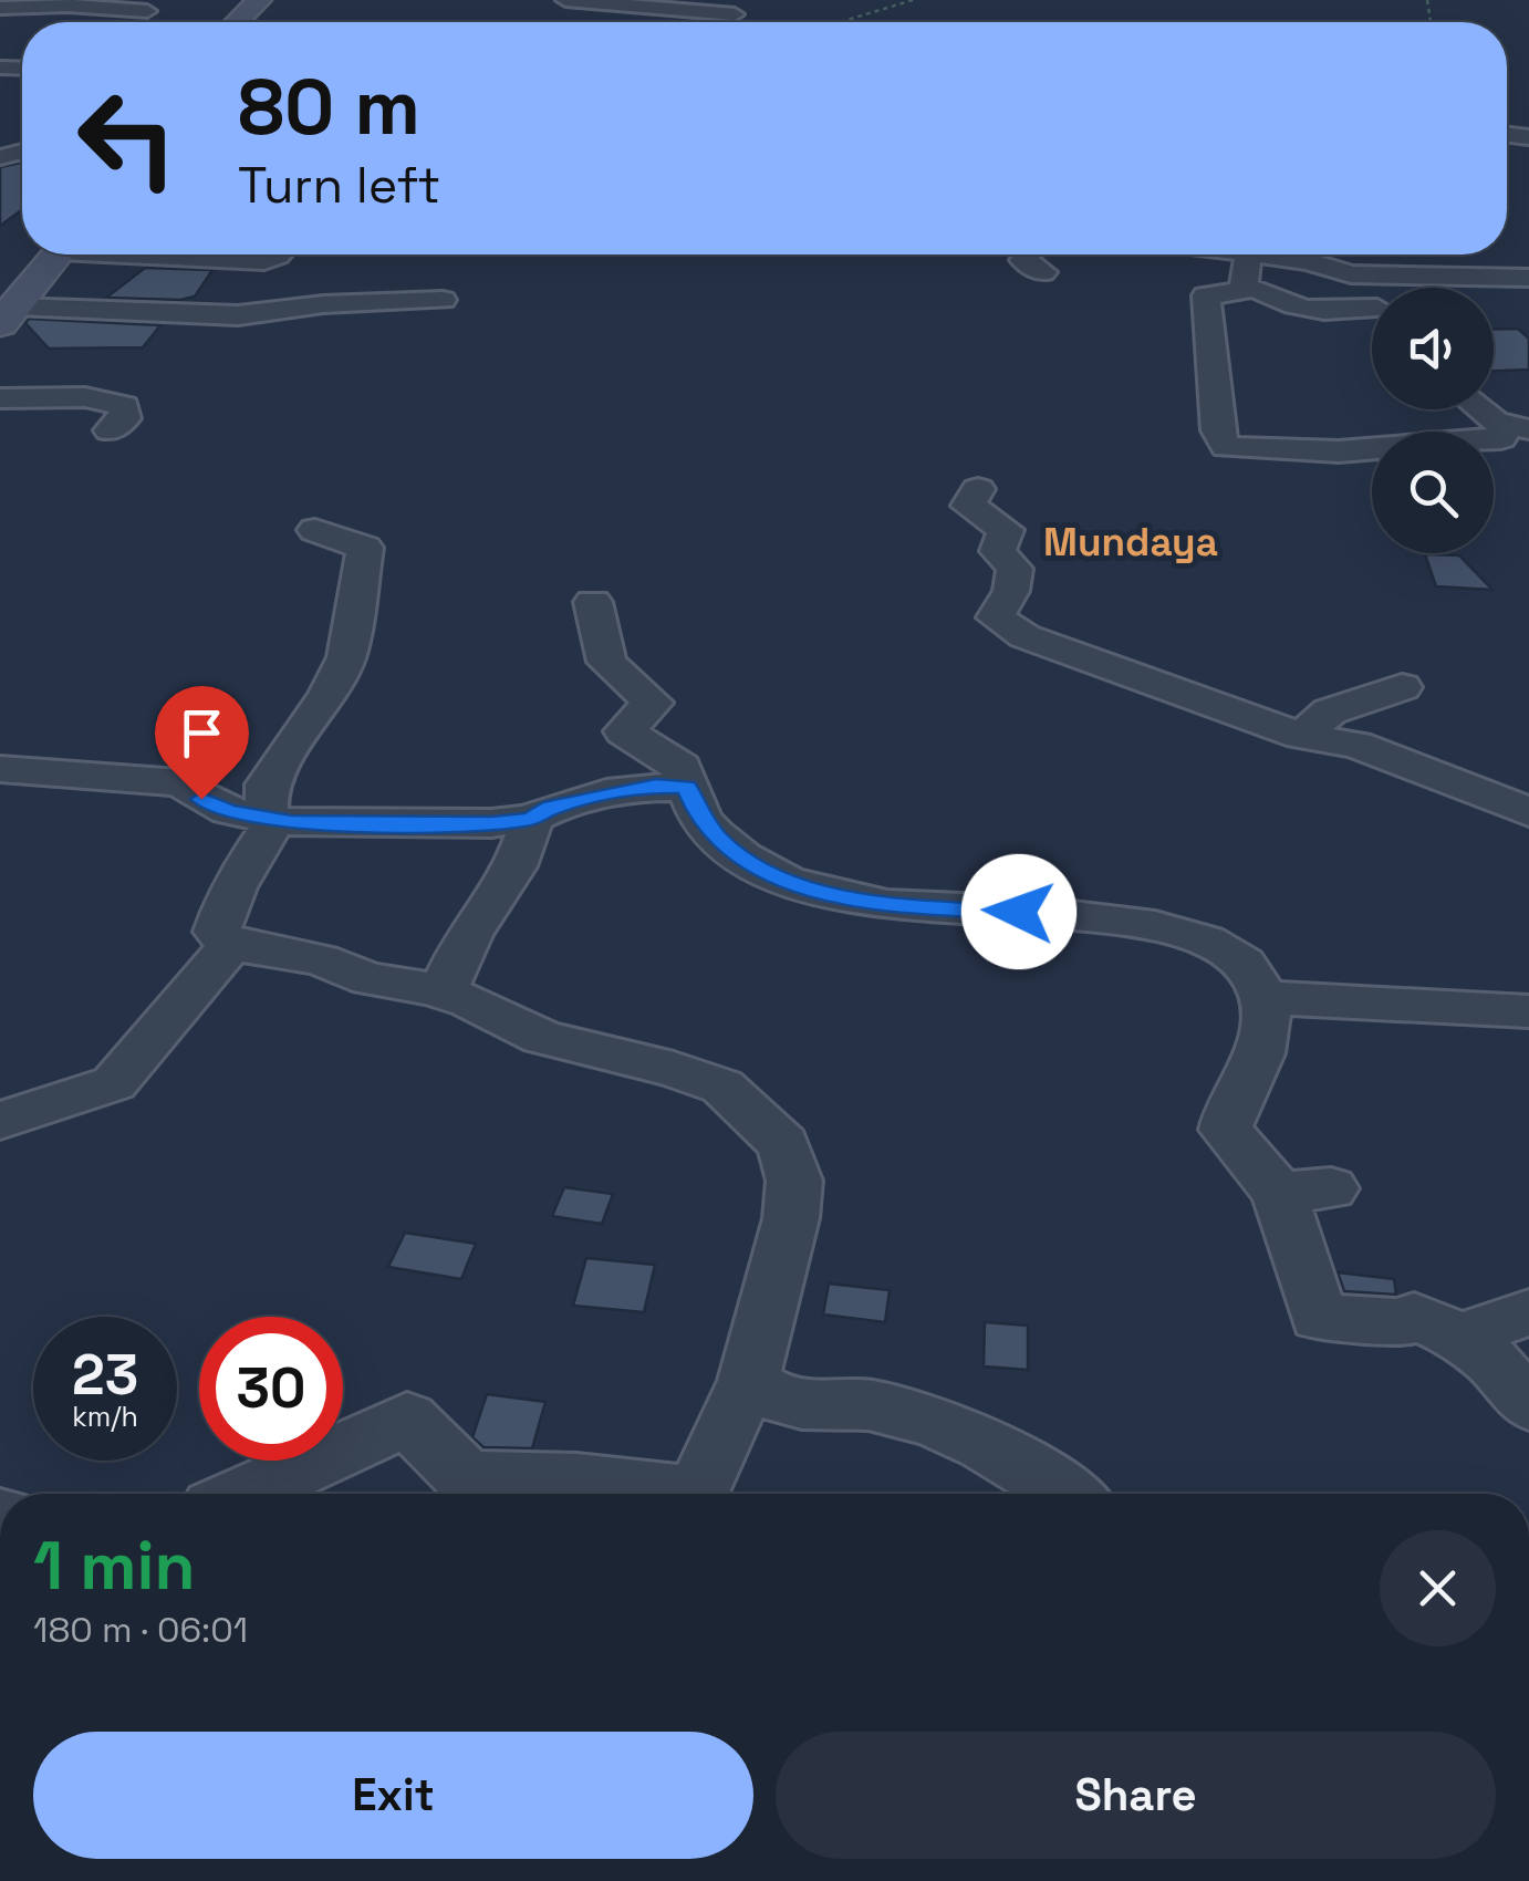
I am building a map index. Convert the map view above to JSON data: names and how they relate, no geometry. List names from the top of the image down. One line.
{"districts":["Mundaya"],"page":{"turn":["80 m","Turn left"],"speed":"23 km/h","limit":"30","heading":["1 min","180 m · 06:01"],"buttons":["Exit","Share"]}}
